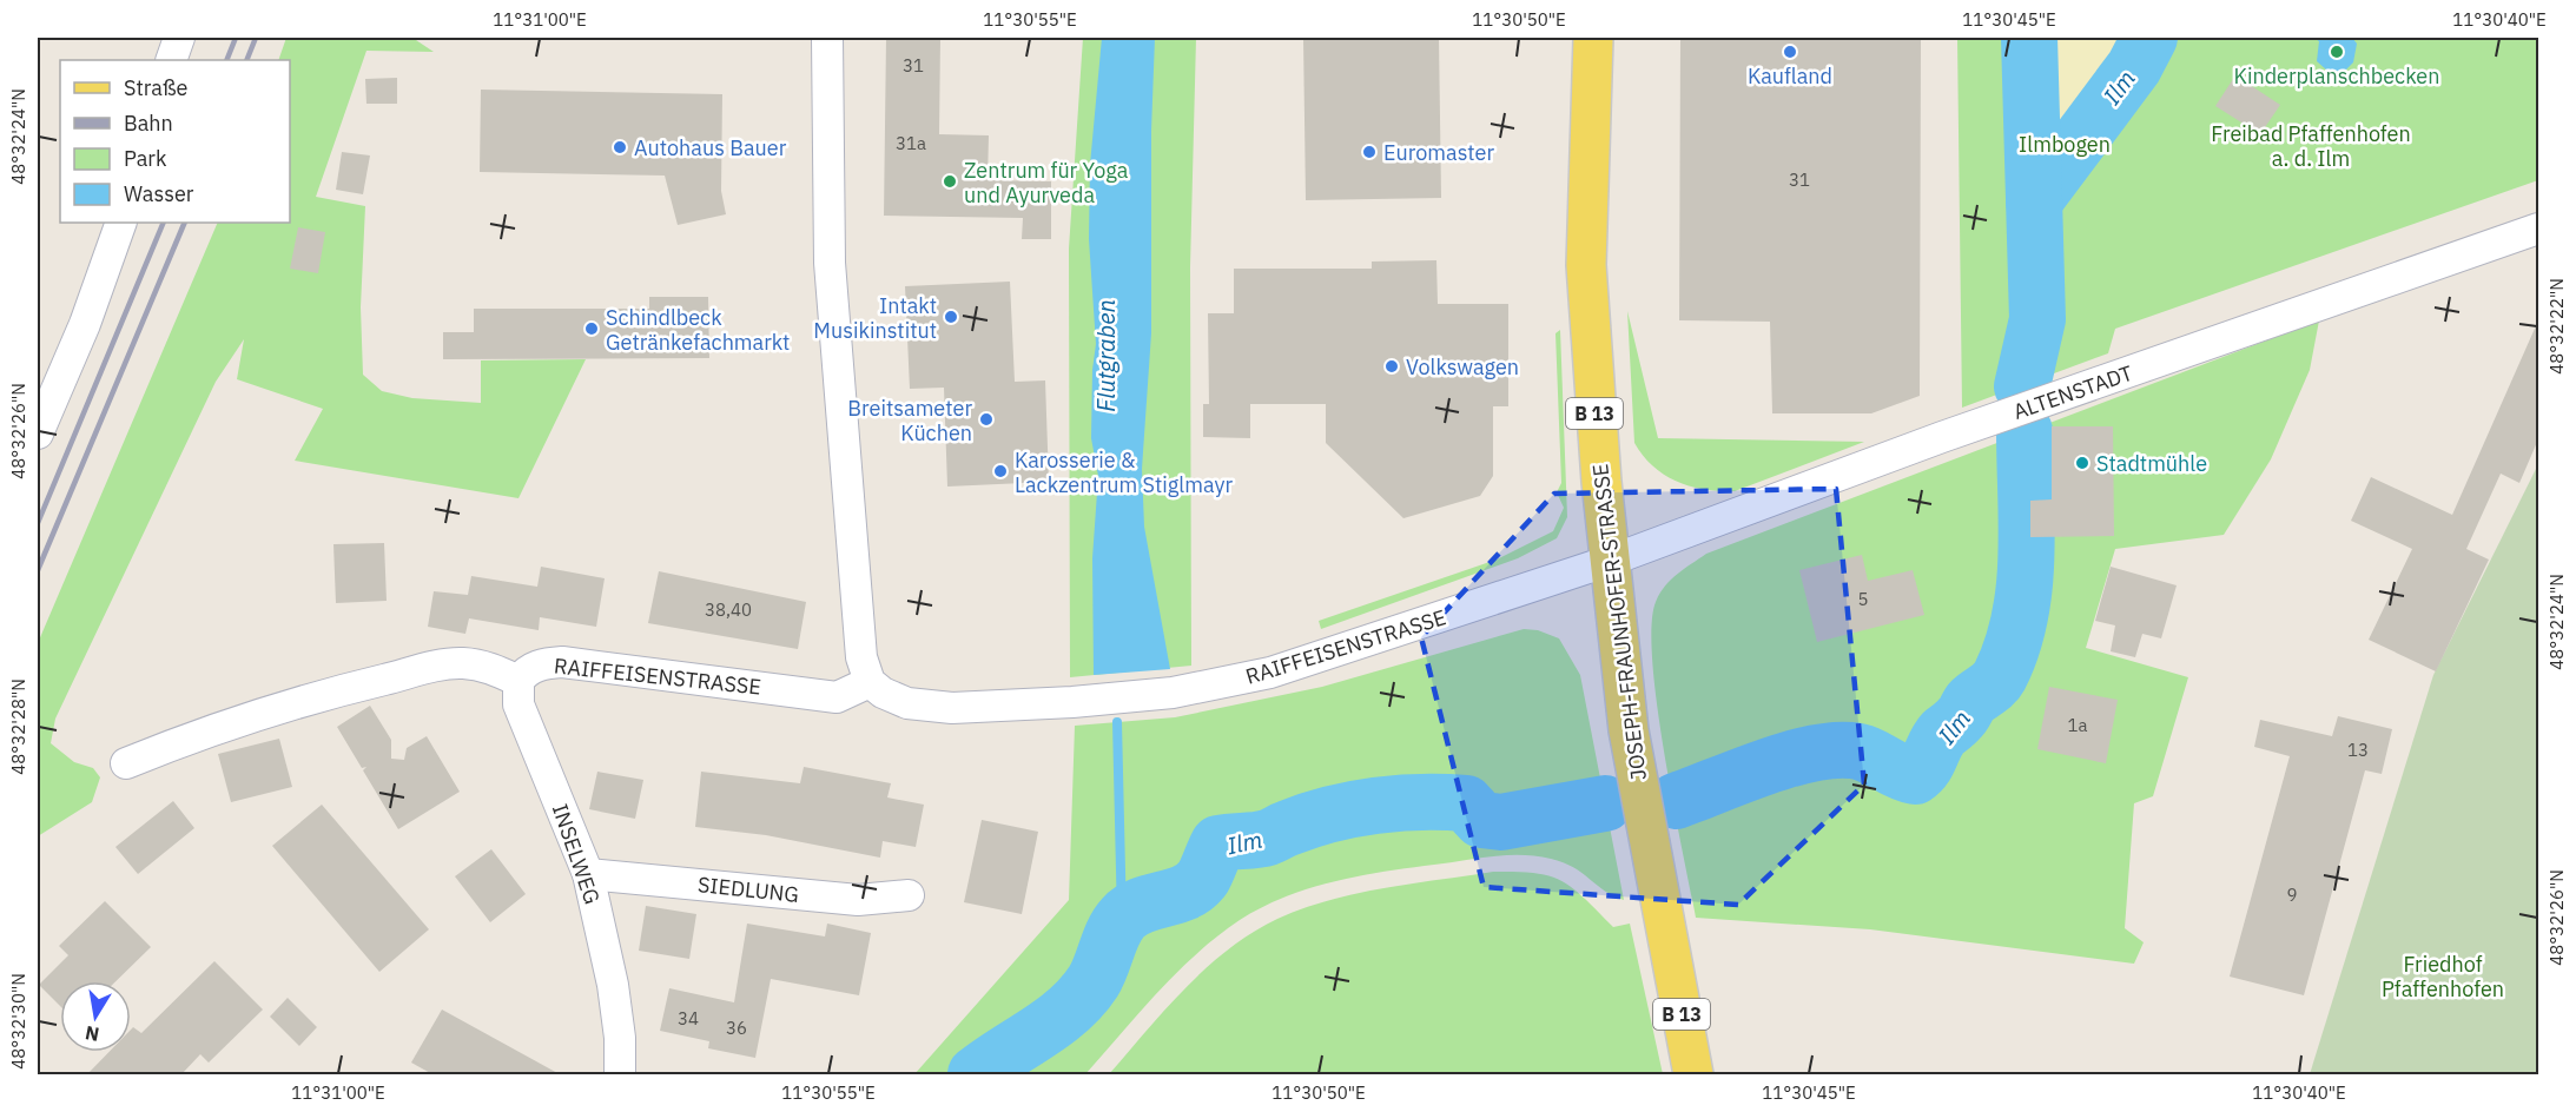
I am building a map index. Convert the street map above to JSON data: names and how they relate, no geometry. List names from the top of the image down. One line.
{"streets":{"main road":["B 13","JOSEPH-FRAUNHOFER-STRASSE"],"street":["ALTENSTADT","RAIFFEISENSTRASSE","INSELWEG","SIEDLUNG"]},"crossings":[["ALTENSTADT","JOSEPH-FRAUNHOFER-STRASSE"],["ALTENSTADT","RAIFFEISENSTRASSE"],["JOSEPH-FRAUNHOFER-STRASSE","RAIFFEISENSTRASSE"],["RAIFFEISENSTRASSE","INSELWEG"],["INSELWEG","SIEDLUNG"]],"water":["Ilm","Flutgraben"],"parks":["Freibad Pfaffenhofen a. d. Ilm","Ilmbogen","Friedhof Pfaffenhofen"],"places":["Kaufland","Kinderplanschbecken","Autohaus Bauer","Euromaster","Zentrum für Yoga und Ayurveda","Intakt Musikinstitut","Schindlbeck Getränkefachmarkt","Volkswagen","Breitsameter Küchen","Stadtmühle","Karosserie & Lackzentrum Stiglmayr"],"house_numbers":["31","31a","31","5","38,40","1a","13","9","34","36"],"legend":["Straße","Bahn","Park","Wasser"],"north":"bottom","coordinates":["11°31'00\"E","11°30'55\"E","11°30'50\"E","11°30'45\"E","11°30'40\"E","48°32'24\"N","48°32'22\"N","48°32'26\"N","48°32'28\"N","48°32'30\"N"]}
